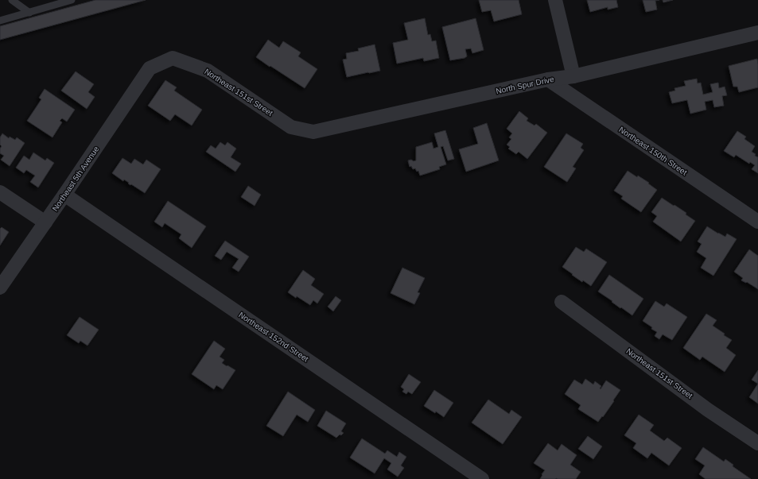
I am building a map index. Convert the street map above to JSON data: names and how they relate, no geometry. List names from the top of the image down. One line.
{"streets":{"street":["North Spur Drive","Northeast 151st Street","Northeast 150th Street","Northeast 5th Avenue","Northeast 152nd Street"]},"crossings":[["North Spur Drive","Northeast 151st Street"],["North Spur Drive","Northeast 150th Street"],["Northeast 151st Street","Northeast 5th Avenue"],["Northeast 5th Avenue","Northeast 152nd Street"]]}
